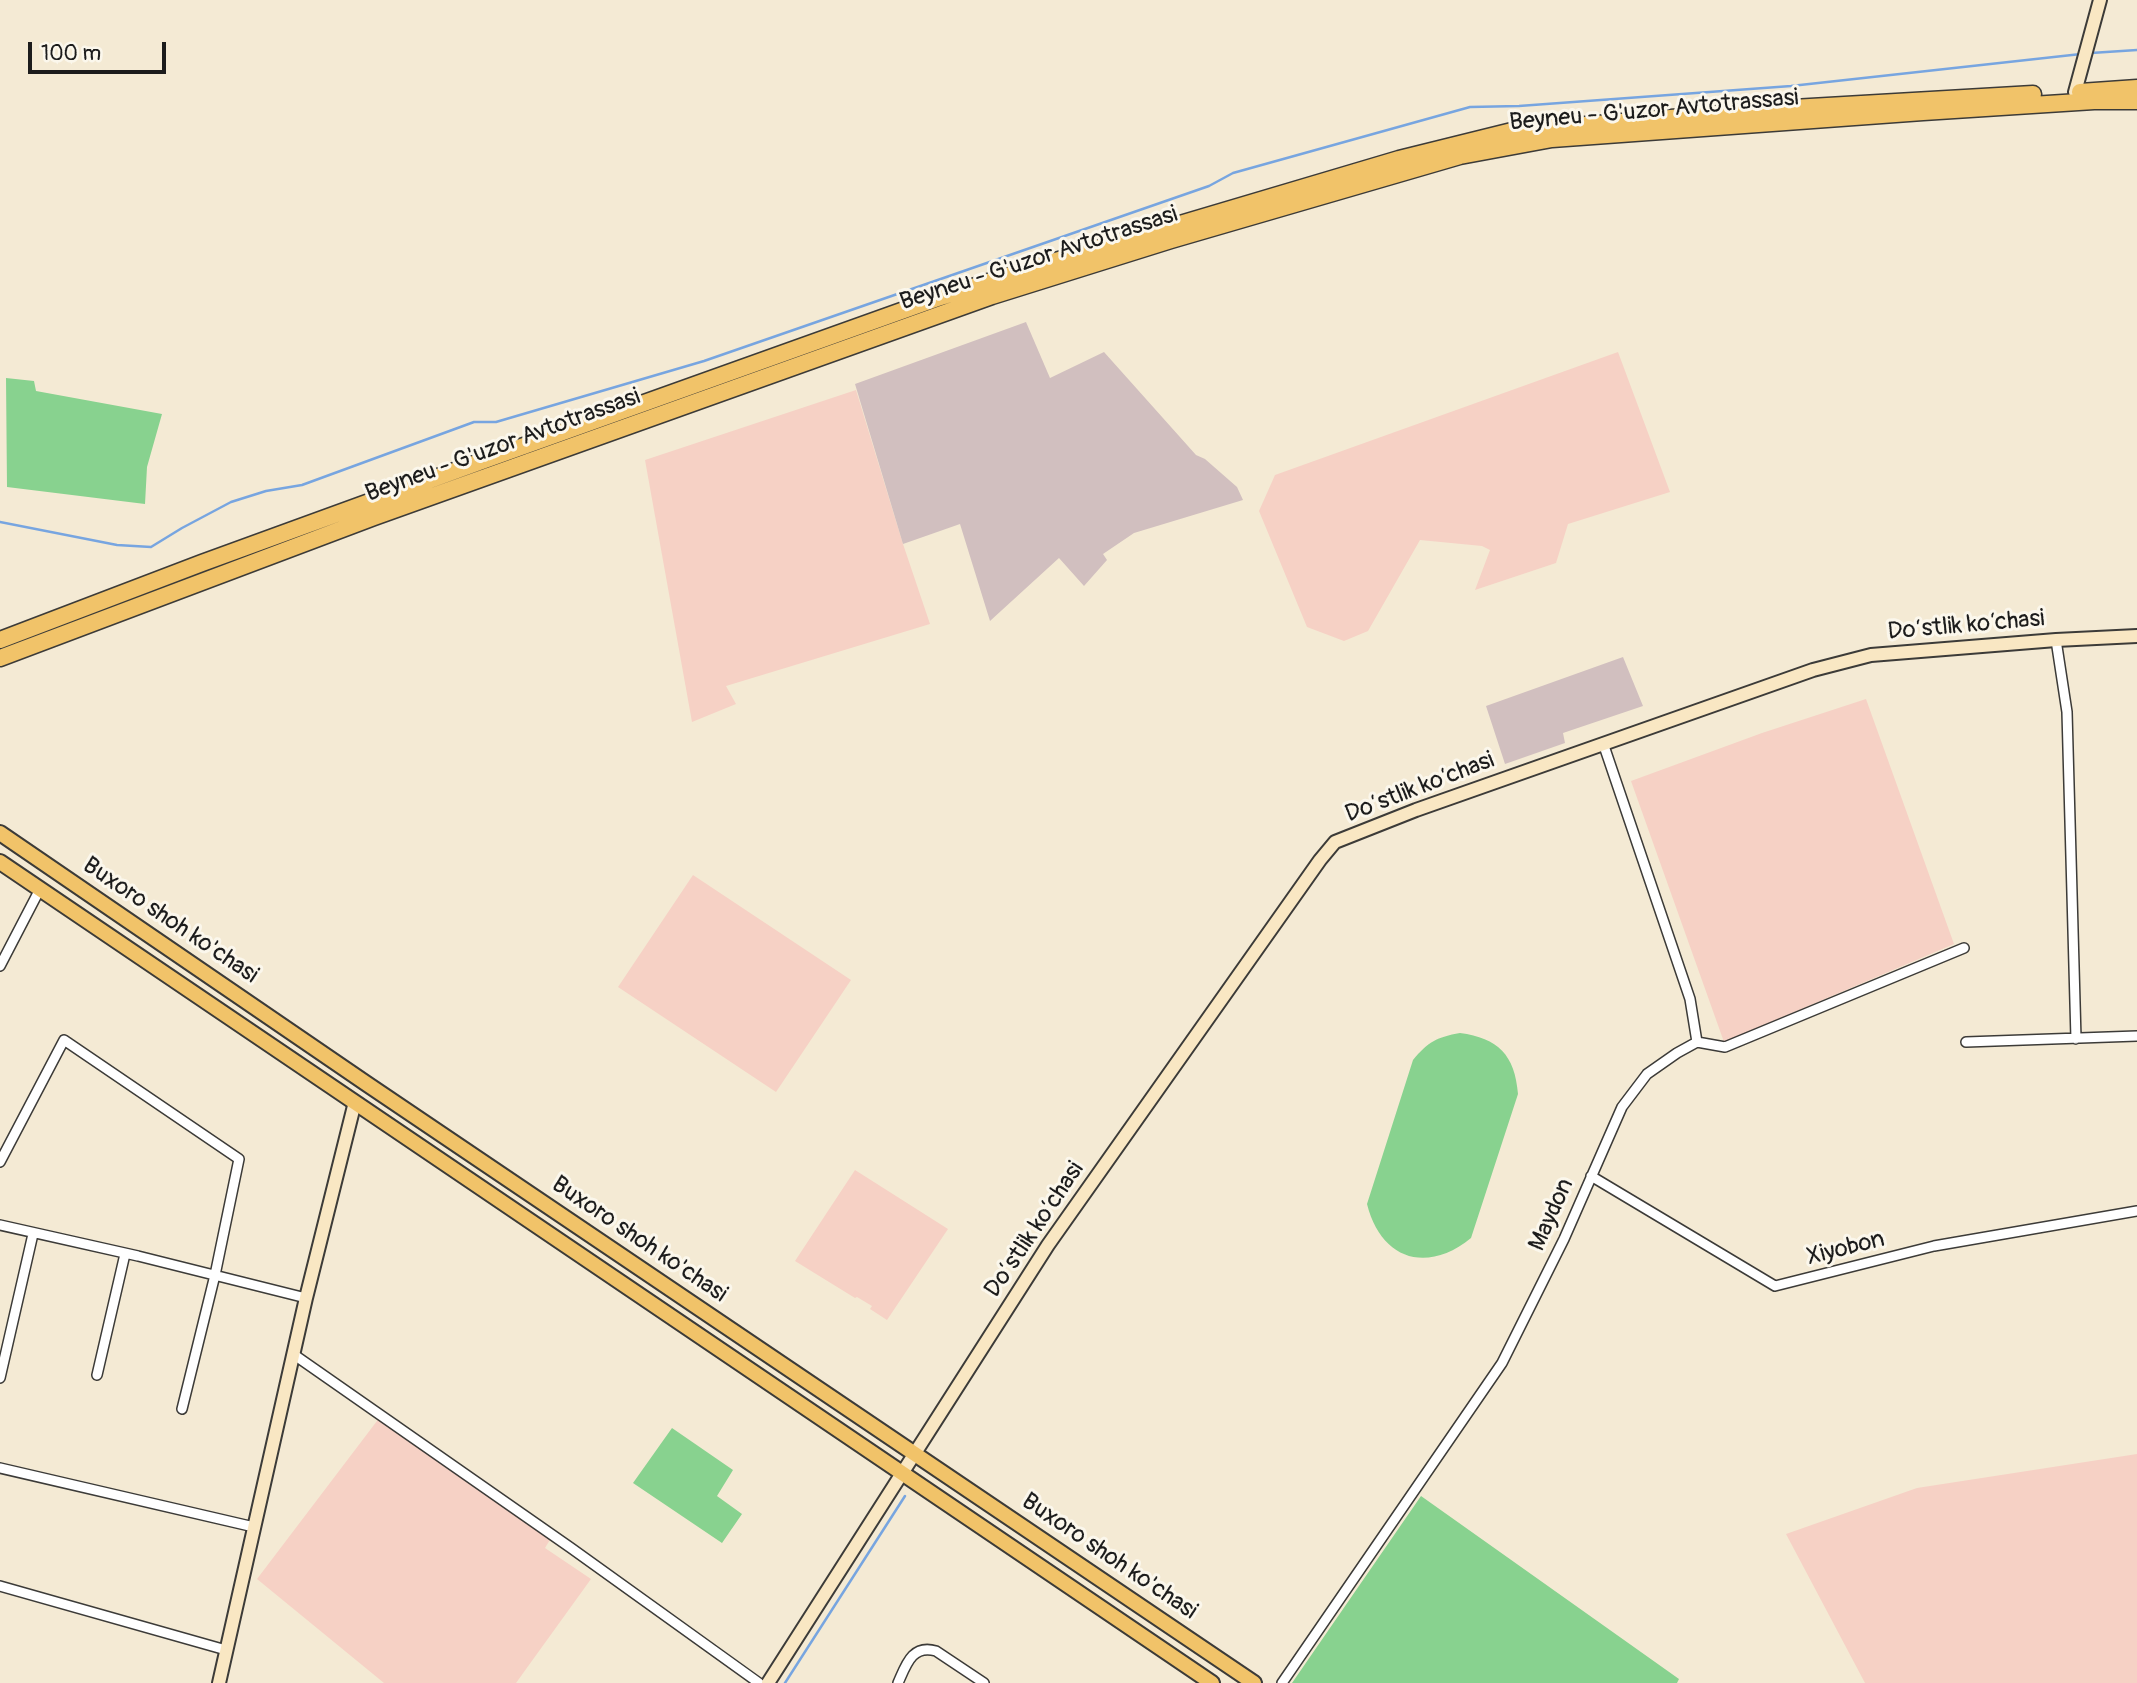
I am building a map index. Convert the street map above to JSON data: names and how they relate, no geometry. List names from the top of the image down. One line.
{"streets":{"highway":["Beyneu - G'uzor Avtotrassasi"],"main road":["Buxoro shoh ko'chasi"],"street":["Do‘stlik ko‘chasi","Maydon","Xiyobon"]},"crossings":[["Do‘stlik ko‘chasi","Buxoro shoh ko'chasi"],["Maydon","Xiyobon"]],"scale_bar":"100 m"}
